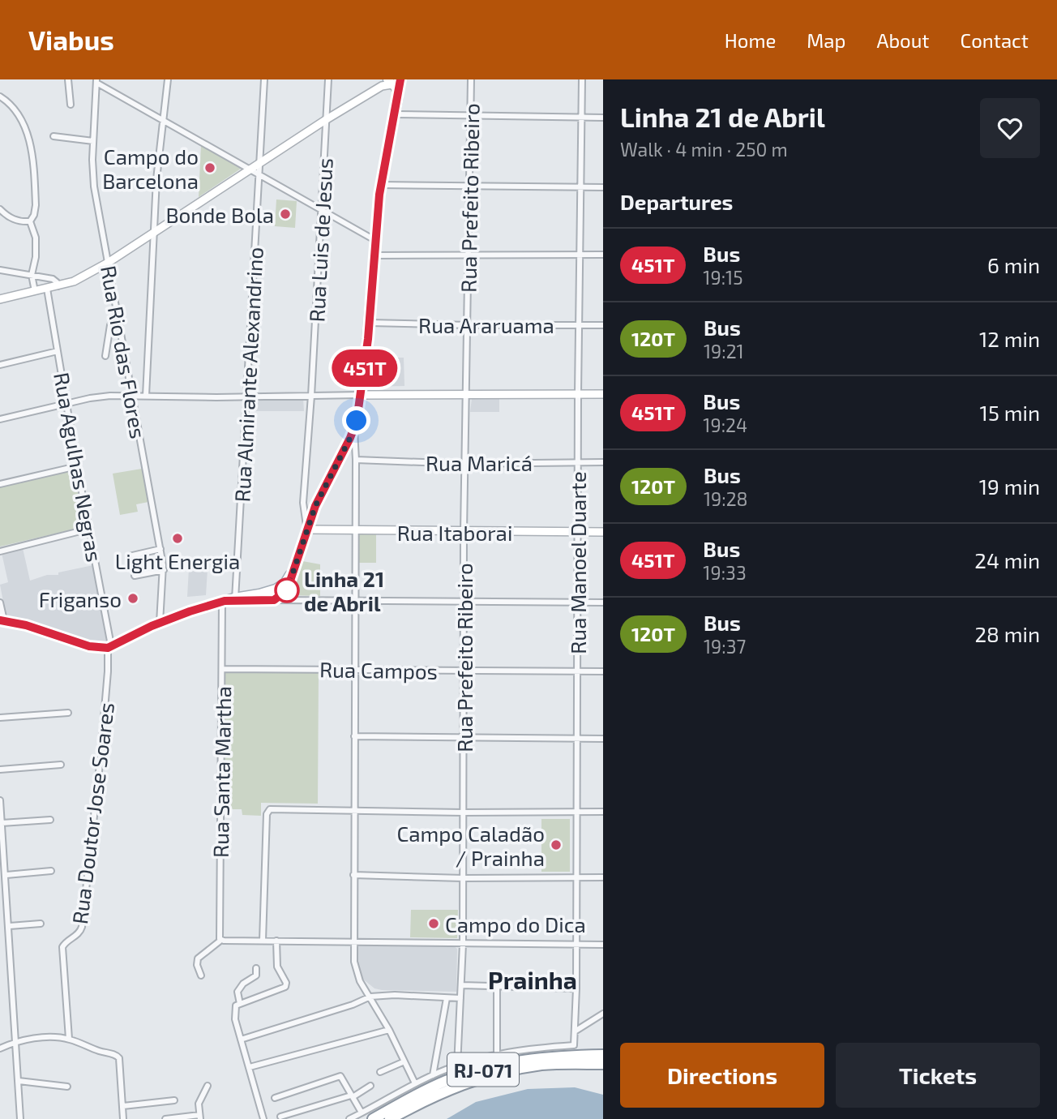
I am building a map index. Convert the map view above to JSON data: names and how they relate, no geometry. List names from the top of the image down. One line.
{"streets":{"highway":["RJ-071"],"street":["Rua Prefeito Ribeiro","Rua Luis de Jesus","Rua Araruama","Rua Rio das Flores","Rua Almirante Alexandrino","Rua Maricá","Rua Agulhas Negras","Rua Itaborai","Rua Manoel Duarte","Rua Campos","Rua Santa Martha","Rua Doutor Jose Soares"]},"crossings":[["Rua Prefeito Ribeiro","Rua Araruama"],["Rua Prefeito Ribeiro","Rua Maricá"],["Rua Prefeito Ribeiro","Rua Itaborai"],["Rua Prefeito Ribeiro","Rua Campos"],["Rua Luis de Jesus","Rua Itaborai"],["Rua Araruama","Rua Manoel Duarte"],["Rua Maricá","Rua Manoel Duarte"],["Rua Agulhas Negras","Rua Doutor Jose Soares"],["Rua Itaborai","Rua Manoel Duarte"],["Rua Manoel Duarte","Rua Campos"],["Rua Campos","Rua Santa Martha"]],"districts":["Prainha"],"places":["Campo do Barcelona","Bonde Bola","Light Energia","Linha 21 de Abril","Friganso","Campo Caladão / Prainha","Campo do Dica"],"lines":["bus line 451T"],"page":{"header":"Viabus","nav":["Home","Map","About","Contact"],"on_map":"451T","heading":[["Linha 21 de Abril","Walk · 4 min · 250 m"],"Departures"],"list":[{"mark":"451T","name":"Bus","note":"19:15","value":"6 min"},{"mark":"120T","name":"Bus","note":"19:21","value":"12 min"},{"mark":"451T","name":"Bus","note":"19:24","value":"15 min"},{"mark":"120T","name":"Bus","note":"19:28","value":"19 min"},{"mark":"451T","name":"Bus","note":"19:33","value":"24 min"},{"mark":"120T","name":"Bus","note":"19:37","value":"28 min"}],"buttons":["Directions","Tickets"]}}
